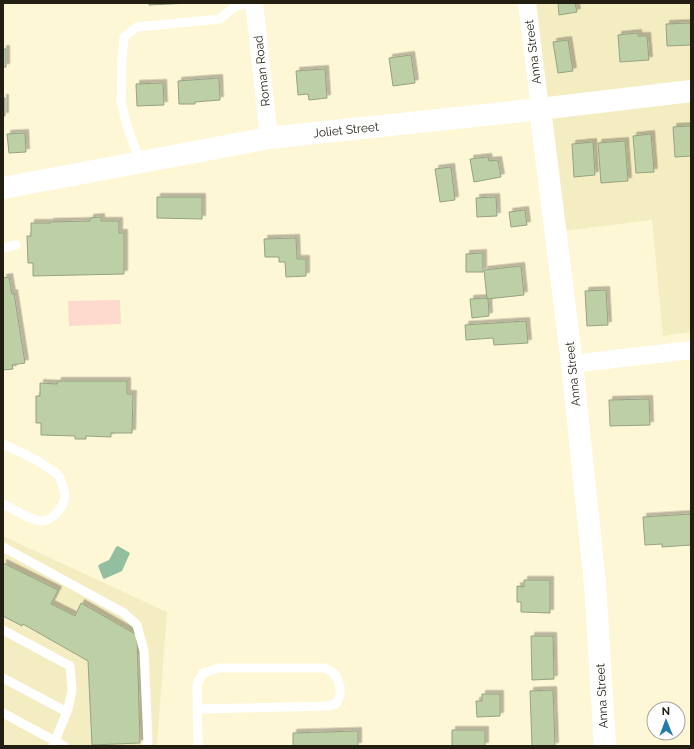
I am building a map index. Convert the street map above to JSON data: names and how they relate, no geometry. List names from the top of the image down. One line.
{"streets":{"street":["Anna Street","Roman Road","Joliet Street"]},"crossings":[["Anna Street","Joliet Street"],["Roman Road","Joliet Street"]],"north":"top"}
